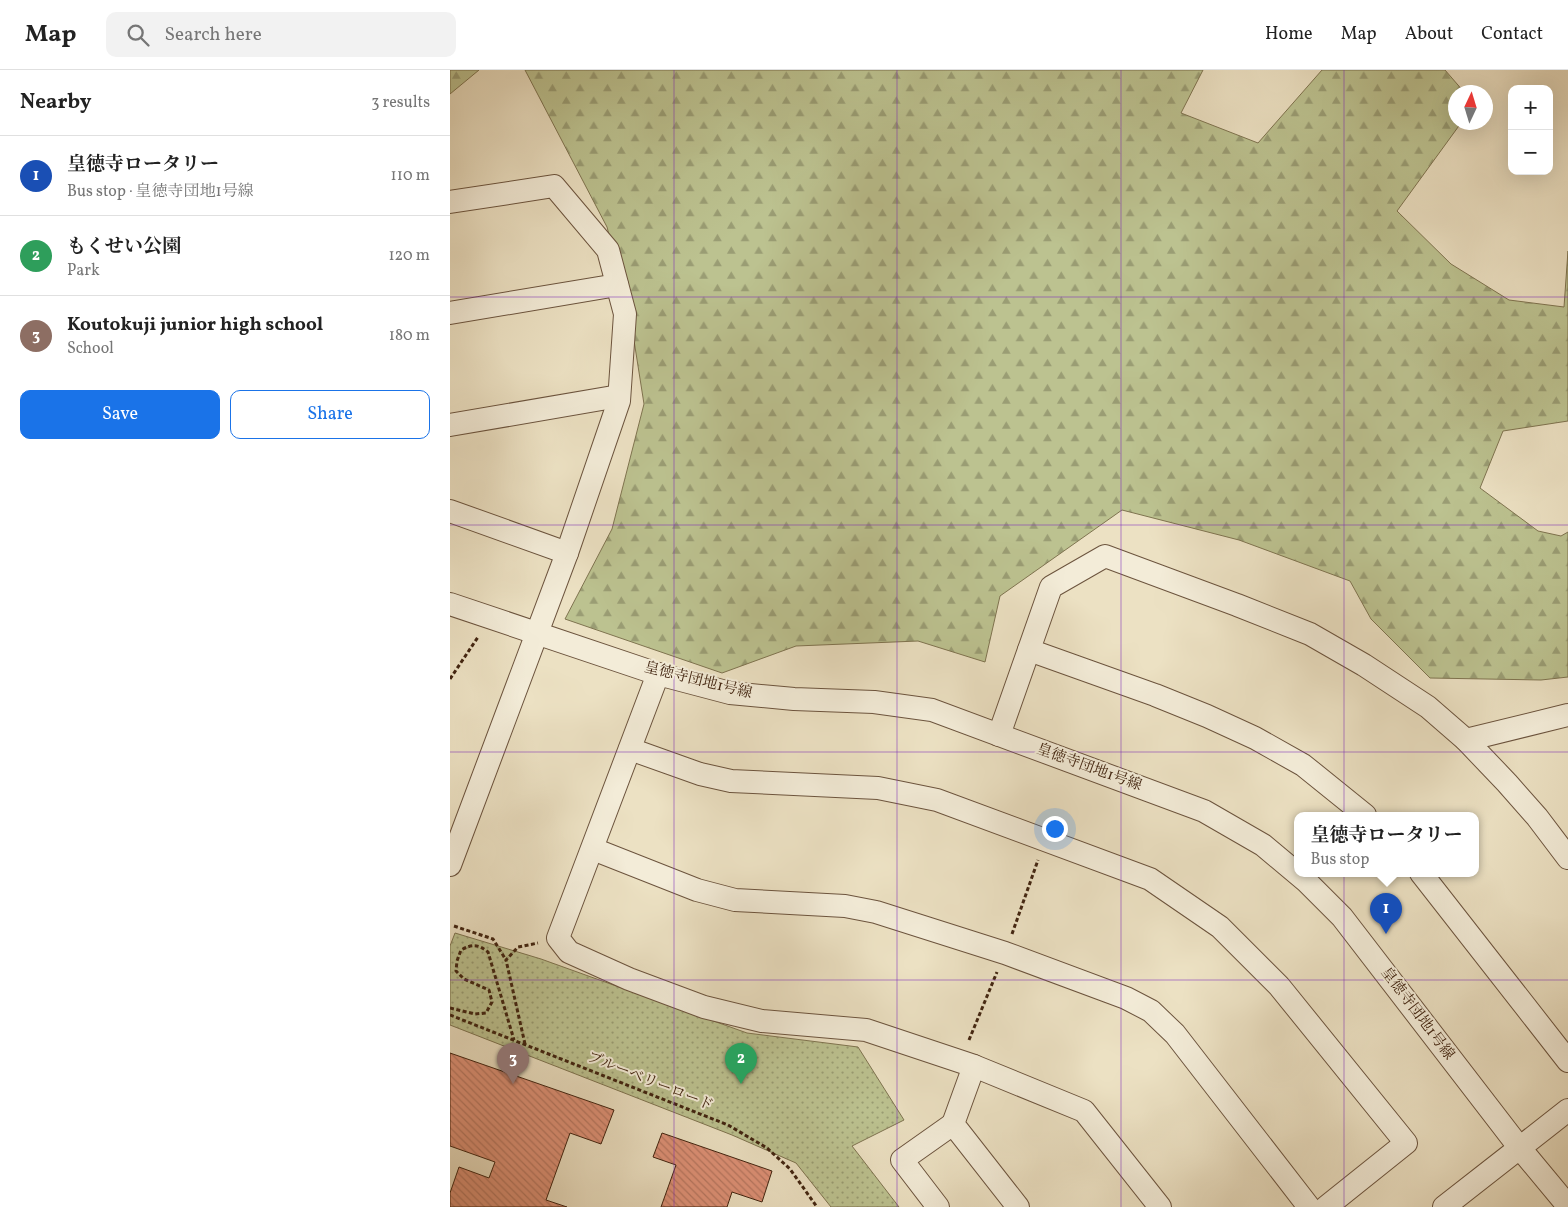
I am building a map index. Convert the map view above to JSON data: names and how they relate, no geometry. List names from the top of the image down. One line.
{"streets":{"street":["皇徳寺団地1号線"],"path":["ブルーベリーロード"]},"north":"top","page":{"header":"Map","search":"Search here","nav":["Home","Map","About","Contact"],"heading":["Nearby","3 results"],"map_buttons":["+","−"],"list":[{"mark":"1","name":"皇徳寺ロータリー","note":"Bus stop · 皇徳寺団地1号線","value":"110 m"},{"mark":"2","name":"もくせい公園","note":"Park","value":"120 m"},{"mark":"3","name":"Koutokuji junior high school","note":"School","value":"180 m"}],"buttons":["Save","Share"],"popup":["皇徳寺ロータリー","Bus stop"],"pins":["1","2","3"]}}
